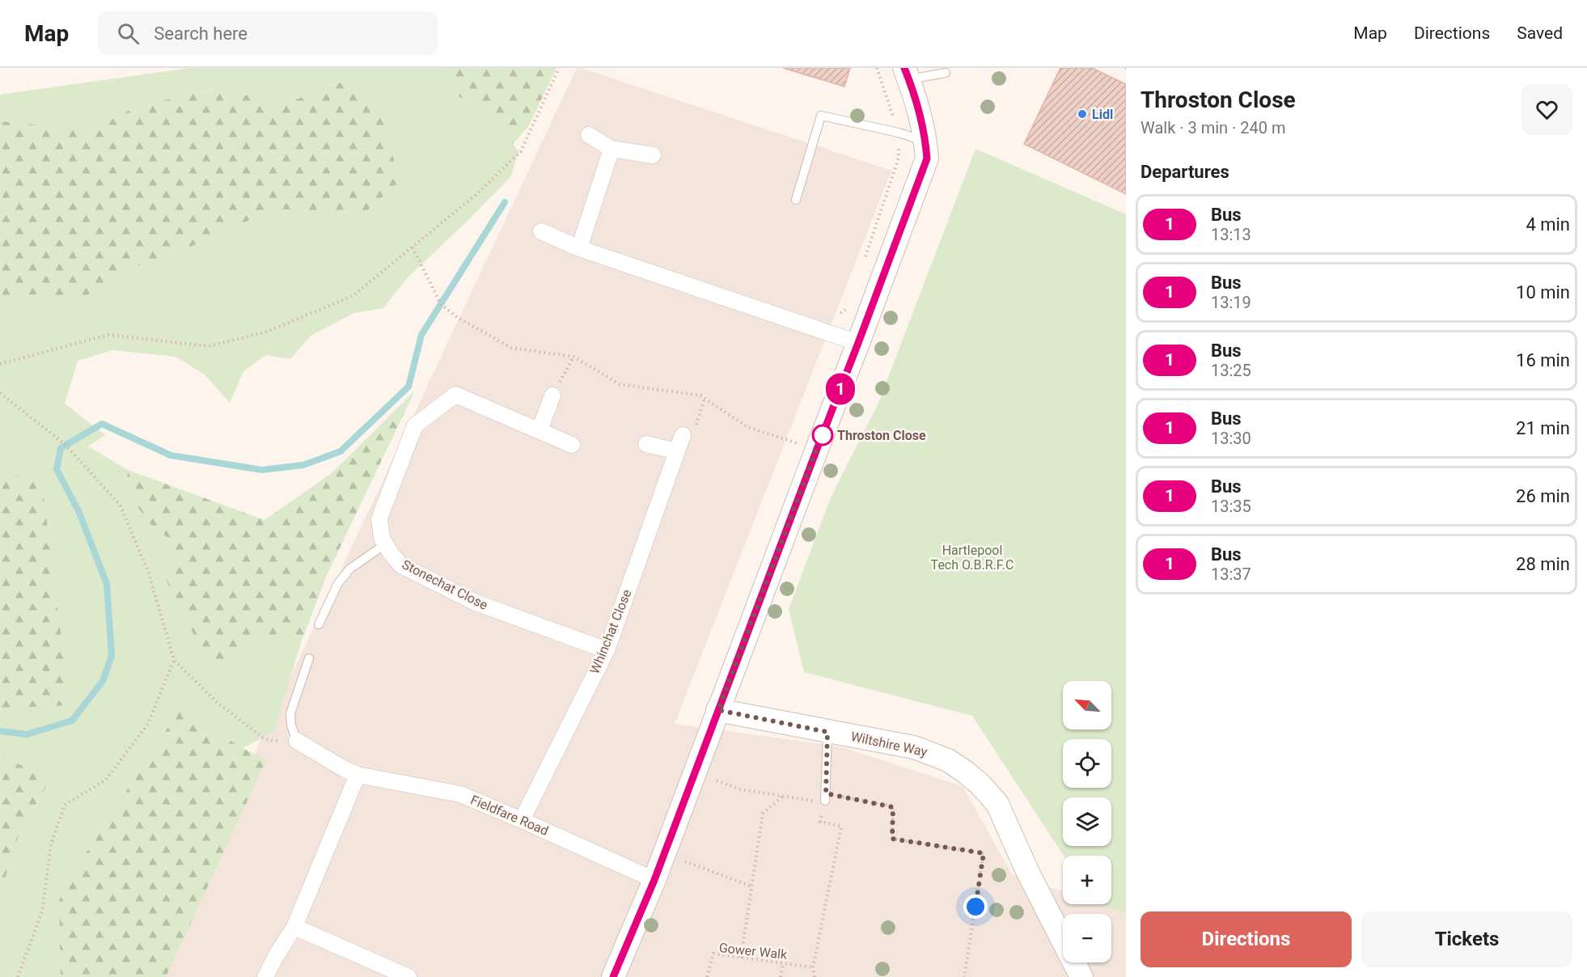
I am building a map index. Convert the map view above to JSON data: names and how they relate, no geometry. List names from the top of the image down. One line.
{"streets":{"street":["Stonechat Close","Whinchat Close","Wiltshire Way","Fieldfare Road"],"path":["Gower Walk"]},"crossings":[["Stonechat Close","Whinchat Close"],["Whinchat Close","Fieldfare Road"]],"parks":["Hartlepool Tech O.B.R.F.C"],"places":["Lidl","Throston Close"],"lines":["bus line 1"],"north":"top left","page":{"header":"Map","search":"Search here","nav":["Map","Directions","Saved"],"on_map":"1","heading":[["Throston Close","Walk · 3 min · 240 m"],"Departures"],"list":[{"mark":"1","name":"Bus","note":"13:13","value":"4 min"},{"mark":"1","name":"Bus","note":"13:19","value":"10 min"},{"mark":"1","name":"Bus","note":"13:25","value":"16 min"},{"mark":"1","name":"Bus","note":"13:30","value":"21 min"},{"mark":"1","name":"Bus","note":"13:35","value":"26 min"},{"mark":"1","name":"Bus","note":"13:37","value":"28 min"}],"map_buttons":["+","−"],"buttons":["Directions","Tickets"]}}
